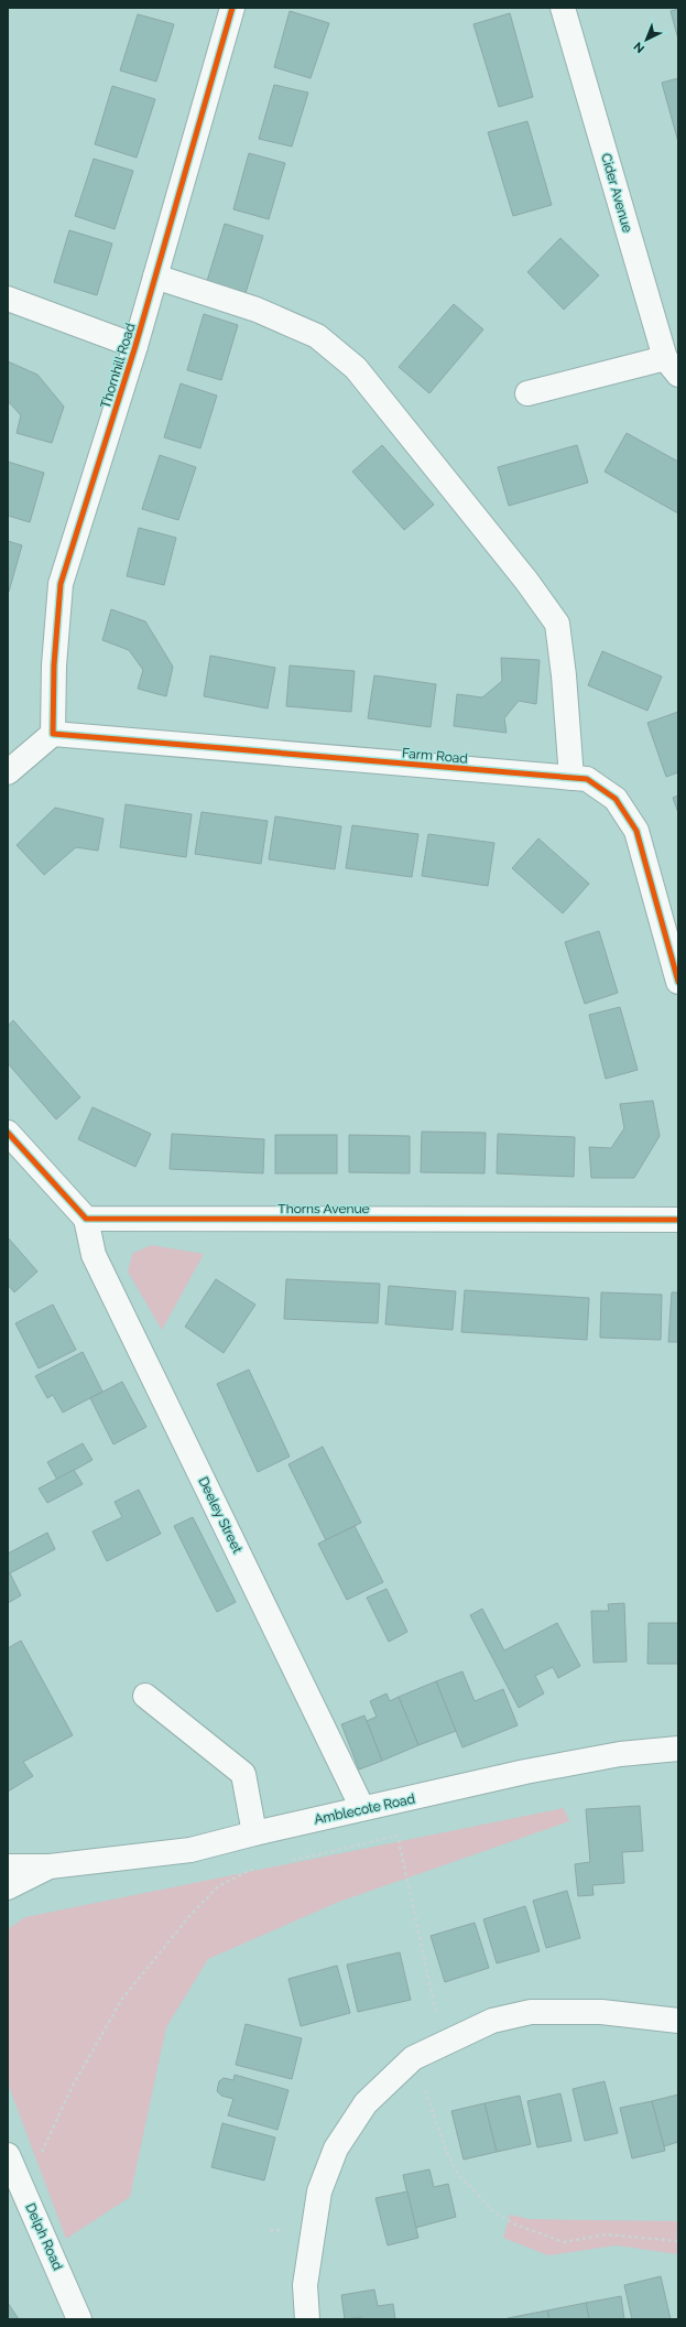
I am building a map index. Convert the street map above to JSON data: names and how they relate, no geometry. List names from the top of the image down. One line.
{"streets":{"street":["Cider Avenue","Thornhill Road","Farm Road","Thorns Avenue","Deeley Street","Amblecote Road","Delph Road"]},"crossings":[["Thornhill Road","Farm Road"],["Thorns Avenue","Deeley Street"],["Deeley Street","Amblecote Road"]],"north":"bottom left"}
